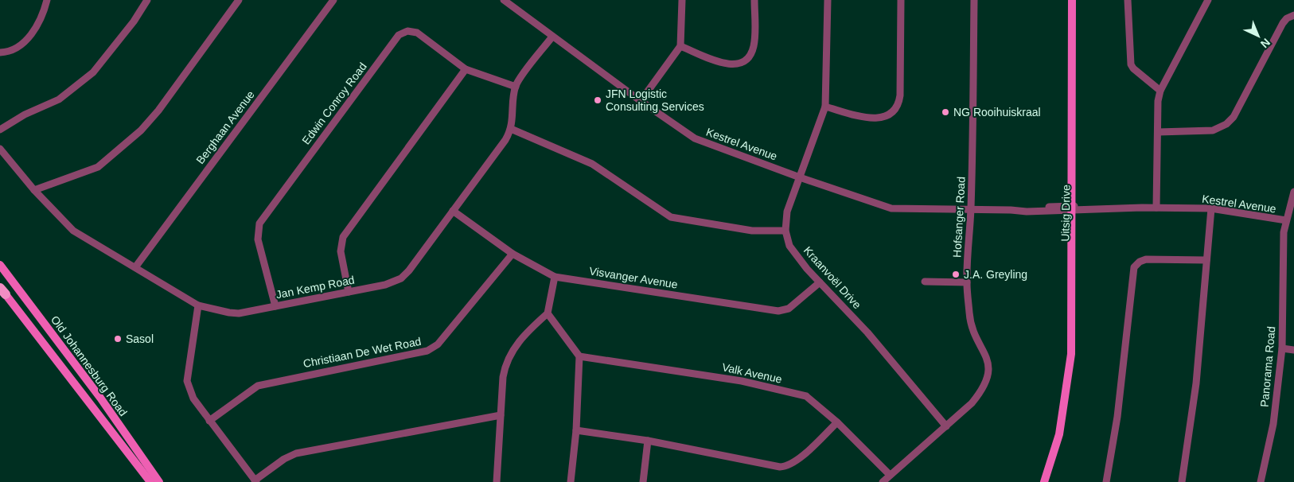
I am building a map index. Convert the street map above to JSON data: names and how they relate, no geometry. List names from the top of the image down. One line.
{"streets":{"main road":["Uitsig Drive","Old Johannesburg Road"],"street":["Edwin Conroy Road","Berghaan Avenue","Kestrel Avenue","Hofsanger Road","Visvanger Avenue","Kraanvoël Drive","Jan Kemp Road","Christiaan De Wet Road","Panorama Road","Valk Avenue"]},"crossings":[["Edwin Conroy Road","Jan Kemp Road"],["Berghaan Avenue","Jan Kemp Road"],["Kestrel Avenue","Uitsig Drive"],["Kestrel Avenue","Hofsanger Road"],["Kestrel Avenue","Kraanvoël Drive"],["Kestrel Avenue","Jan Kemp Road"],["Kestrel Avenue","Panorama Road"],["Hofsanger Road","Kraanvoël Drive"],["Hofsanger Road","Valk Avenue"],["Visvanger Avenue","Kraanvoël Drive"],["Visvanger Avenue","Jan Kemp Road"],["Visvanger Avenue","Christiaan De Wet Road"]],"places":["JFN Logistic Consulting Services","NG Rooihuiskraal","J.A. Greyling","Sasol"],"north":"bottom right"}
